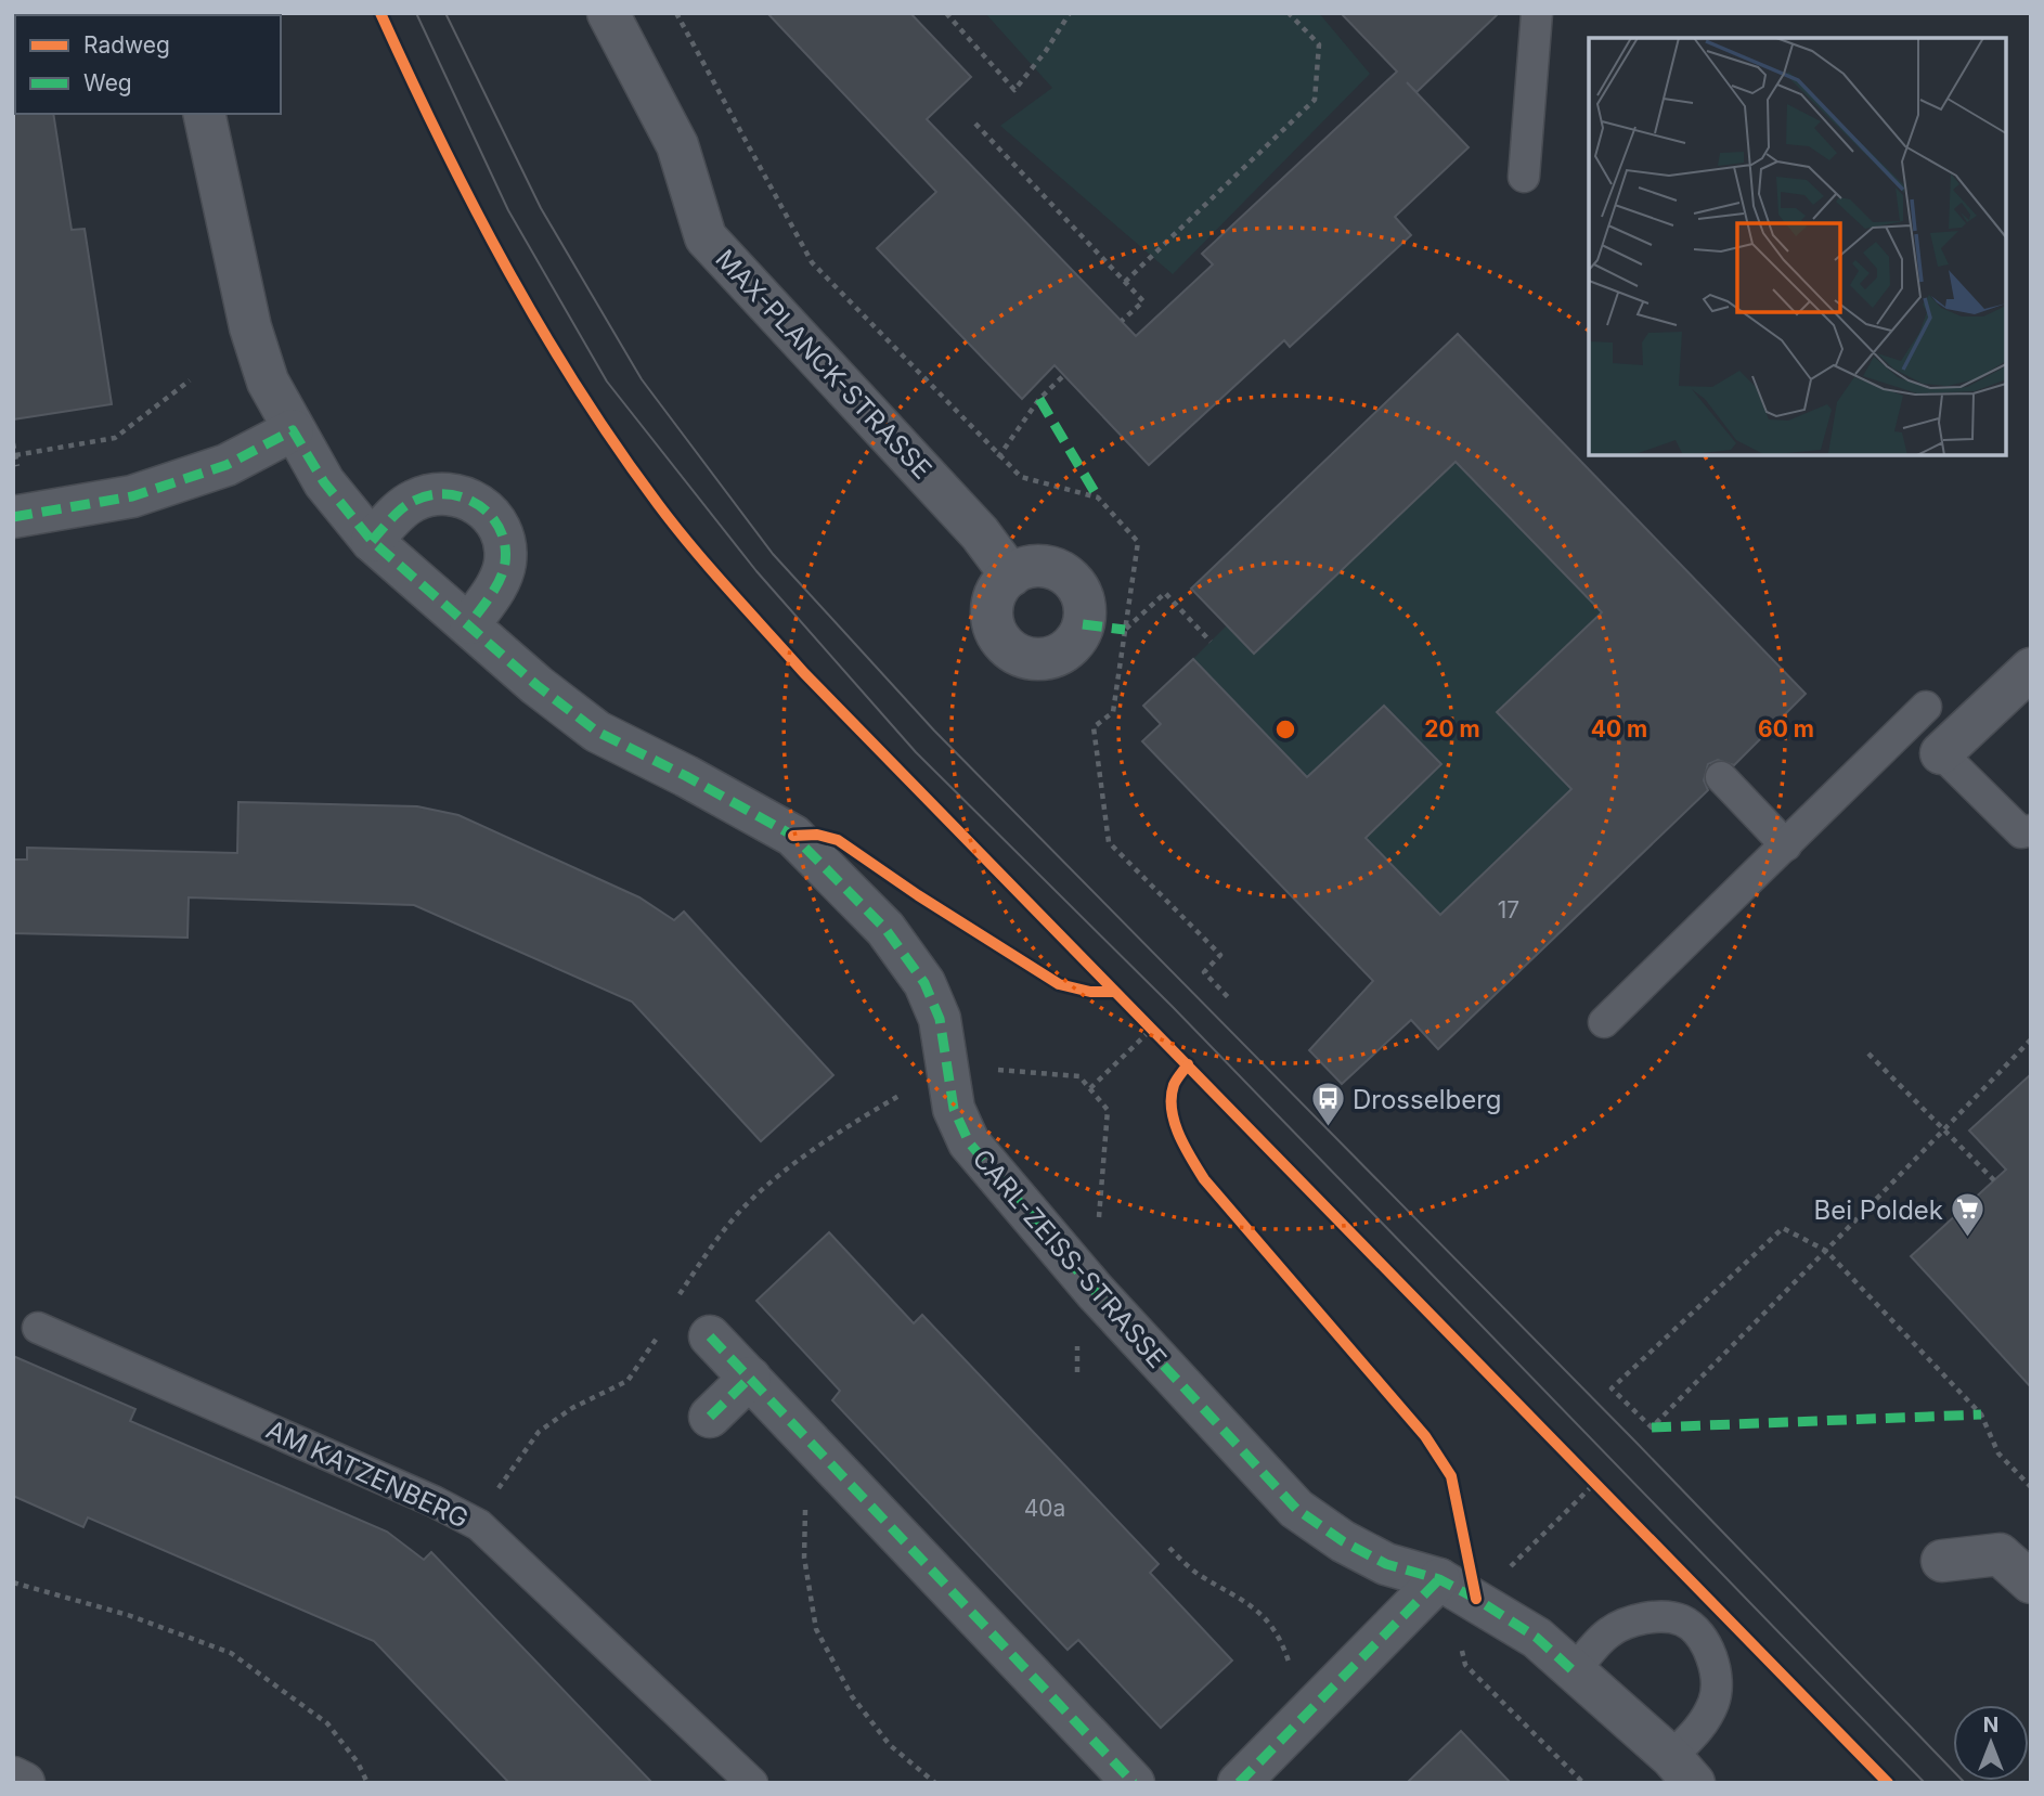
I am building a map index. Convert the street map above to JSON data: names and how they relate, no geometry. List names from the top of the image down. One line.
{"streets":{"street":["MAX-PLANCK-STRASSE","CARL-ZEISS-STRASSE"],"lane":["AM KATZENBERG"]},"places":{"bus stop":["Drosselberg"],"supermarket":["Bei Poldek"]},"house_numbers":["17","40a"],"legend":["Radweg","Weg"],"north":"top","rings":["20 m","40 m","60 m"]}
